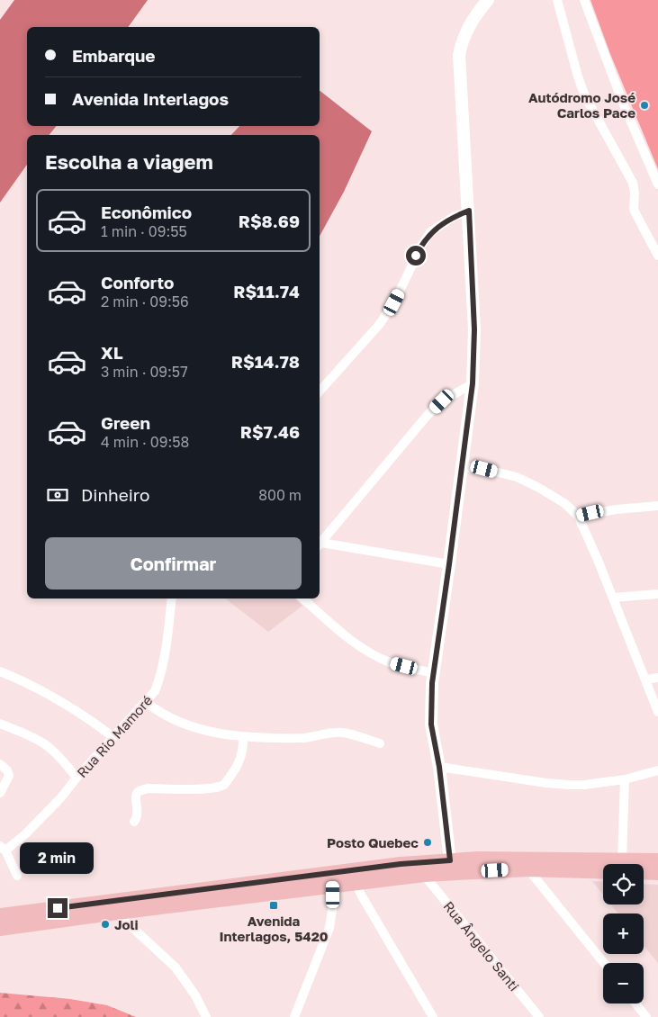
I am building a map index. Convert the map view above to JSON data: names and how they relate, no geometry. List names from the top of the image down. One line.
{"streets":{"street":["Rua Rio Mamoré","Rua Ângelo Santi"]},"places":{"other":["Autódromo José Carlos Pace","Posto Quebec","Joli"],"transit":["Avenida Interlagos, 5420"]},"page":{"banner":["Embarque","Avenida Interlagos"],"heading":"Escolha a viagem","list":[{"name":"Econômico","note":"1 min · 09:55","value":"R$8.69"},{"name":"Conforto","note":"2 min · 09:56","value":"R$11.74"},{"name":"XL","note":"3 min · 09:57","value":"R$14.78"},{"name":"Green","note":"4 min · 09:58","value":"R$7.46"}],"pay":["Dinheiro","800 m"],"buttons":"Confirmar","bubble":"2 min","map_buttons":["+","−"]}}
